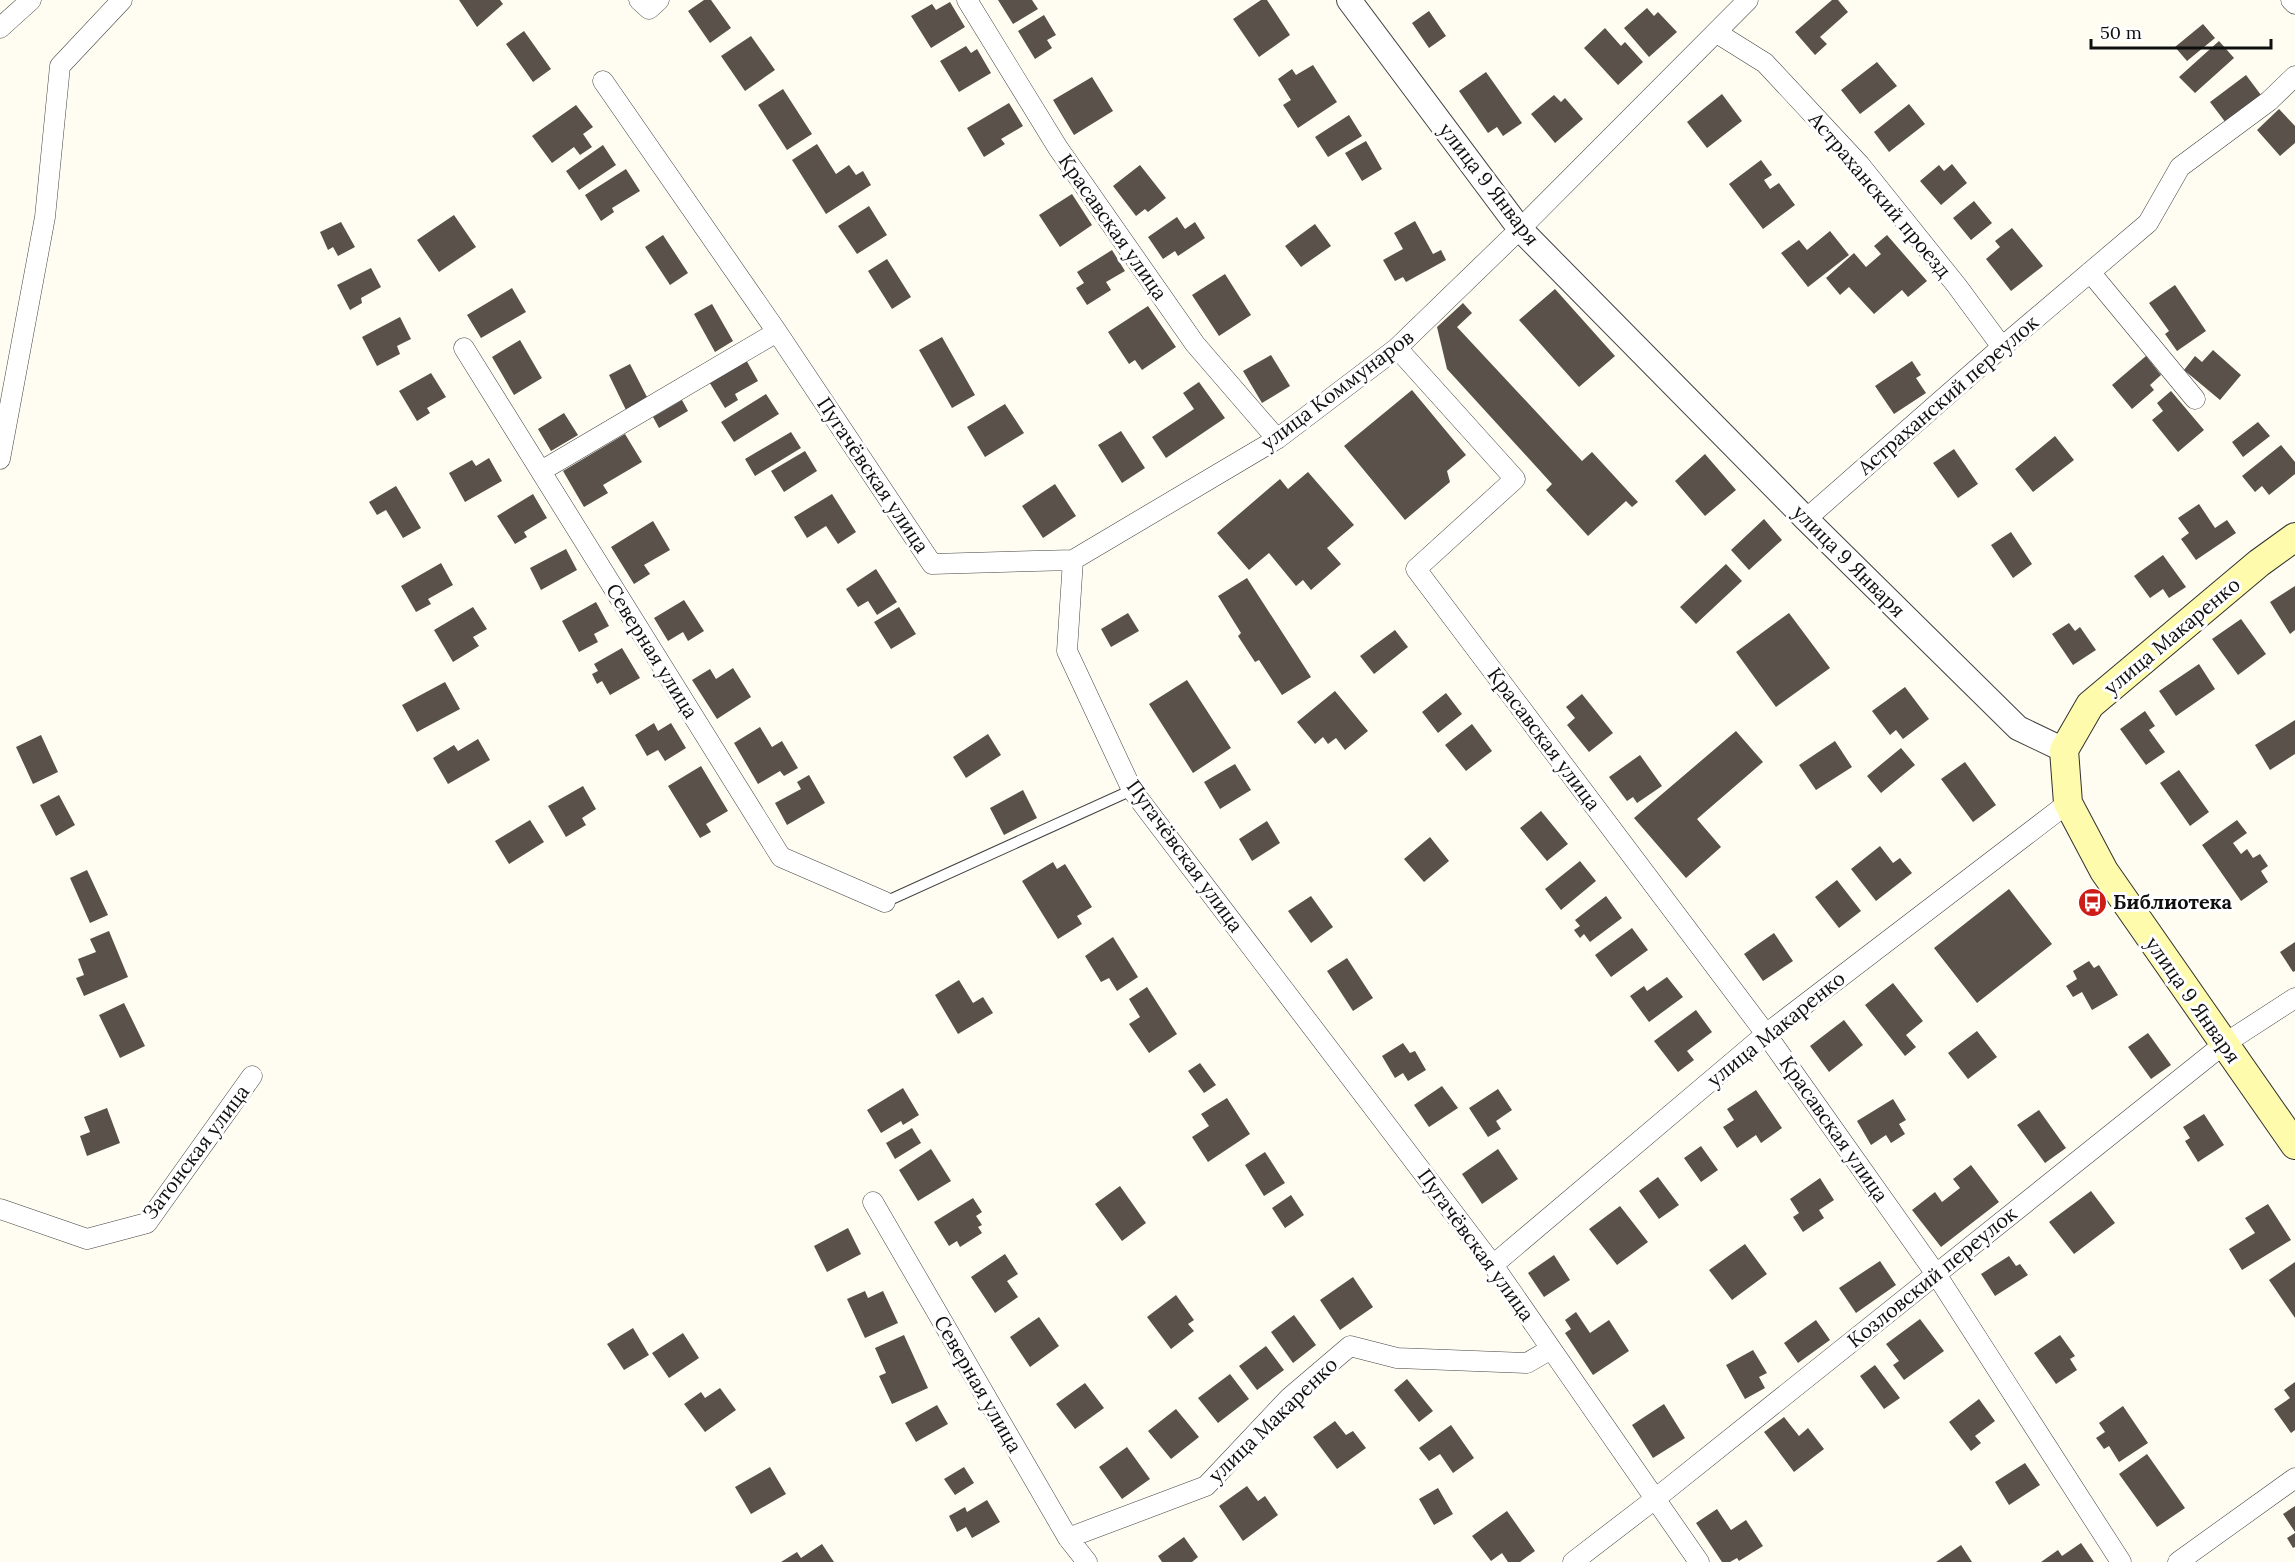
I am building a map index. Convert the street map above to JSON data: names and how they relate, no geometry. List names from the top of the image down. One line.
{"streets":{"main road":["улица 9 Января","улица Макаренко"],"street":["Астраханский проезд","Красавская улица","улица Коммунаров","Астраханский переулок","Пугачёвская улица","Северная улица","Затонская улица","Козловский переулок"]},"crossings":[["улица 9 Января","улица Коммунаров"],["улица 9 Января","Астраханский переулок"],["улица 9 Января","улица Макаренко"],["улица 9 Января","Козловский переулок"],["Астраханский проезд","улица Коммунаров"],["Астраханский проезд","Астраханский переулок"],["Красавская улица","улица Коммунаров"],["Красавская улица","улица Макаренко"],["Красавская улица","Козловский переулок"],["улица Коммунаров","Пугачёвская улица"],["Пугачёвская улица","улица Макаренко"],["Пугачёвская улица","Козловский переулок"],["улица Макаренко","Северная улица"]],"places":{"bus stop":["Библиотека"]},"scale_bar":"50 m"}
